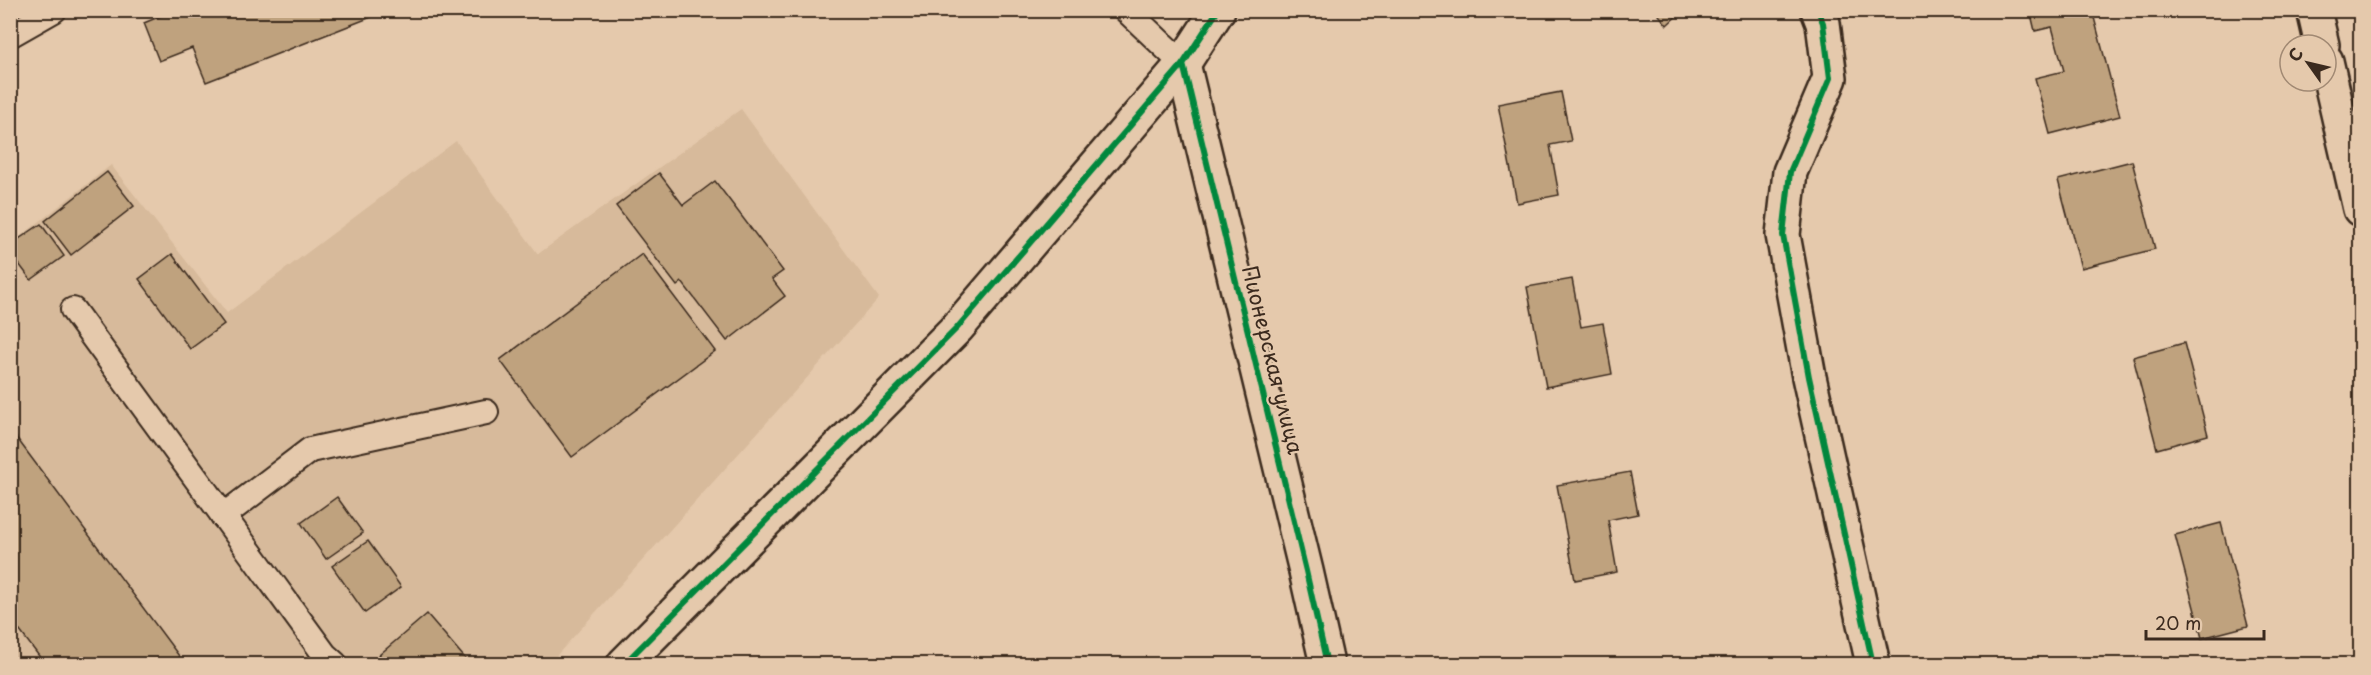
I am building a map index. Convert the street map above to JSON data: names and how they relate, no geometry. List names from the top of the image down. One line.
{"streets":{"street":["Пионерская улица"]},"scale_bar":"20 m","north":"top left"}
